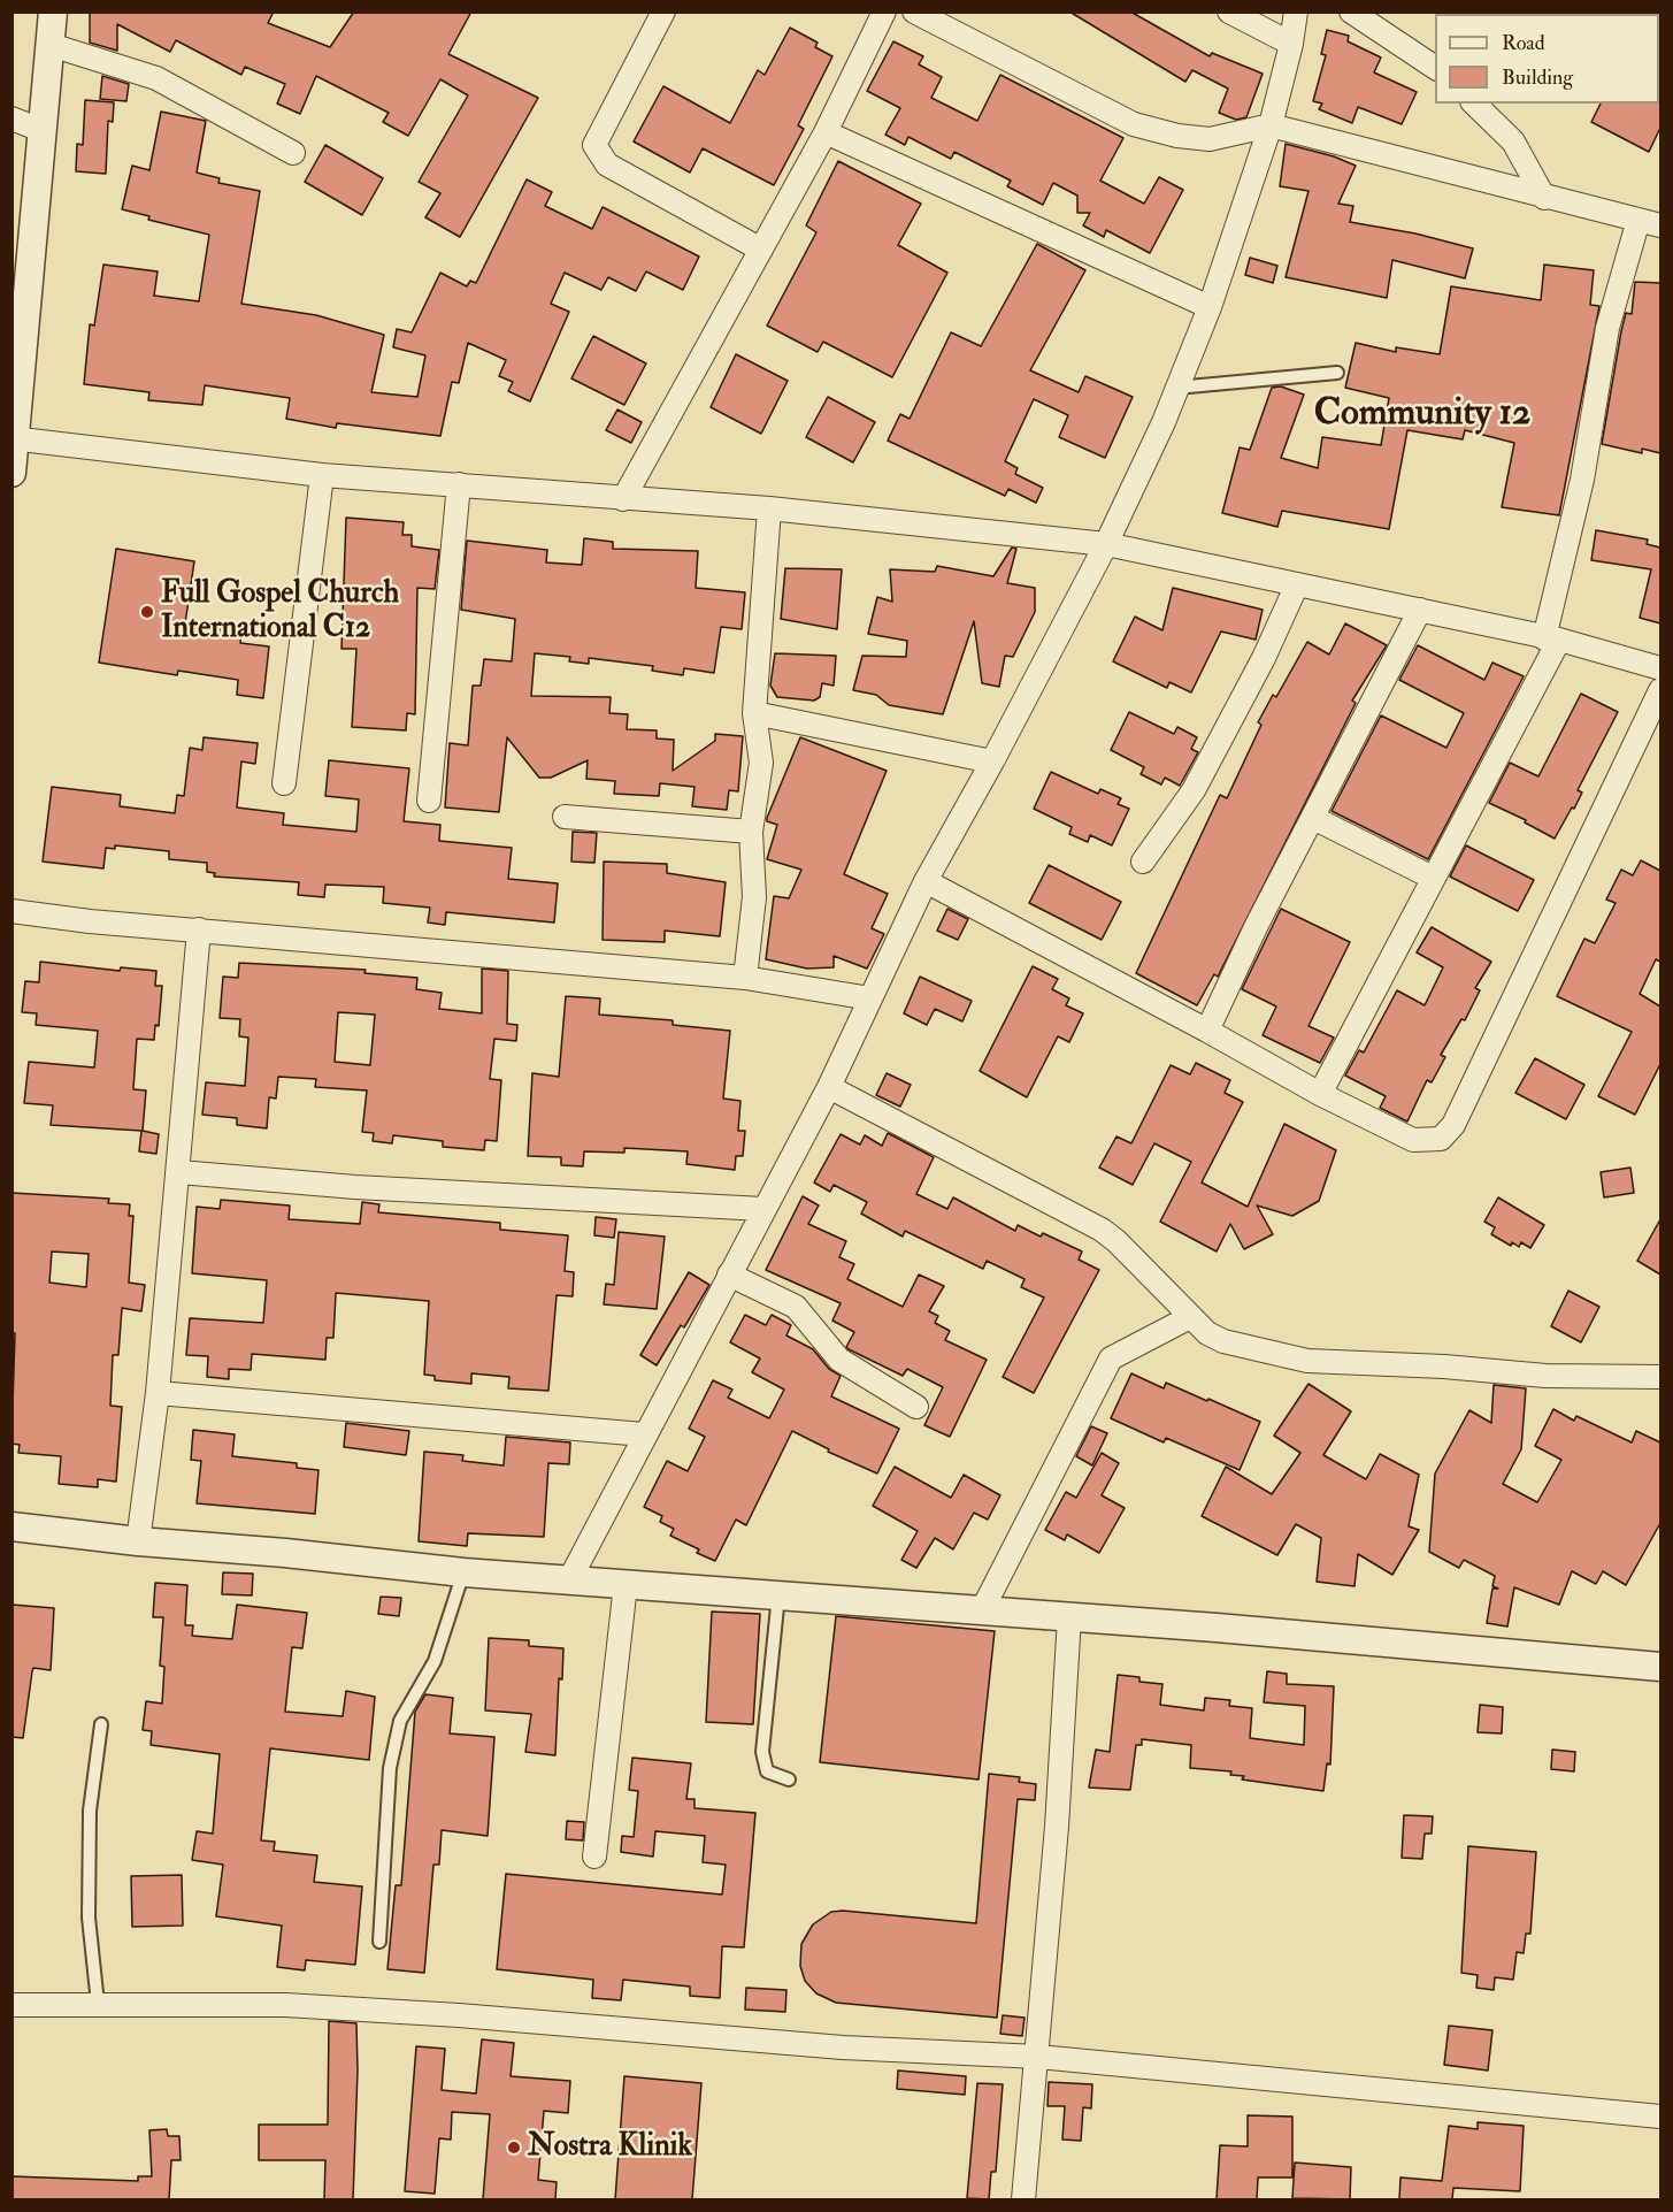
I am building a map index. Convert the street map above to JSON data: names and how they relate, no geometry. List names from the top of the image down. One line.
{"districts":["Community 12"],"places":["Full Gospel Church International C12","Nostra Klinik"],"legend":["Road","Building"]}
